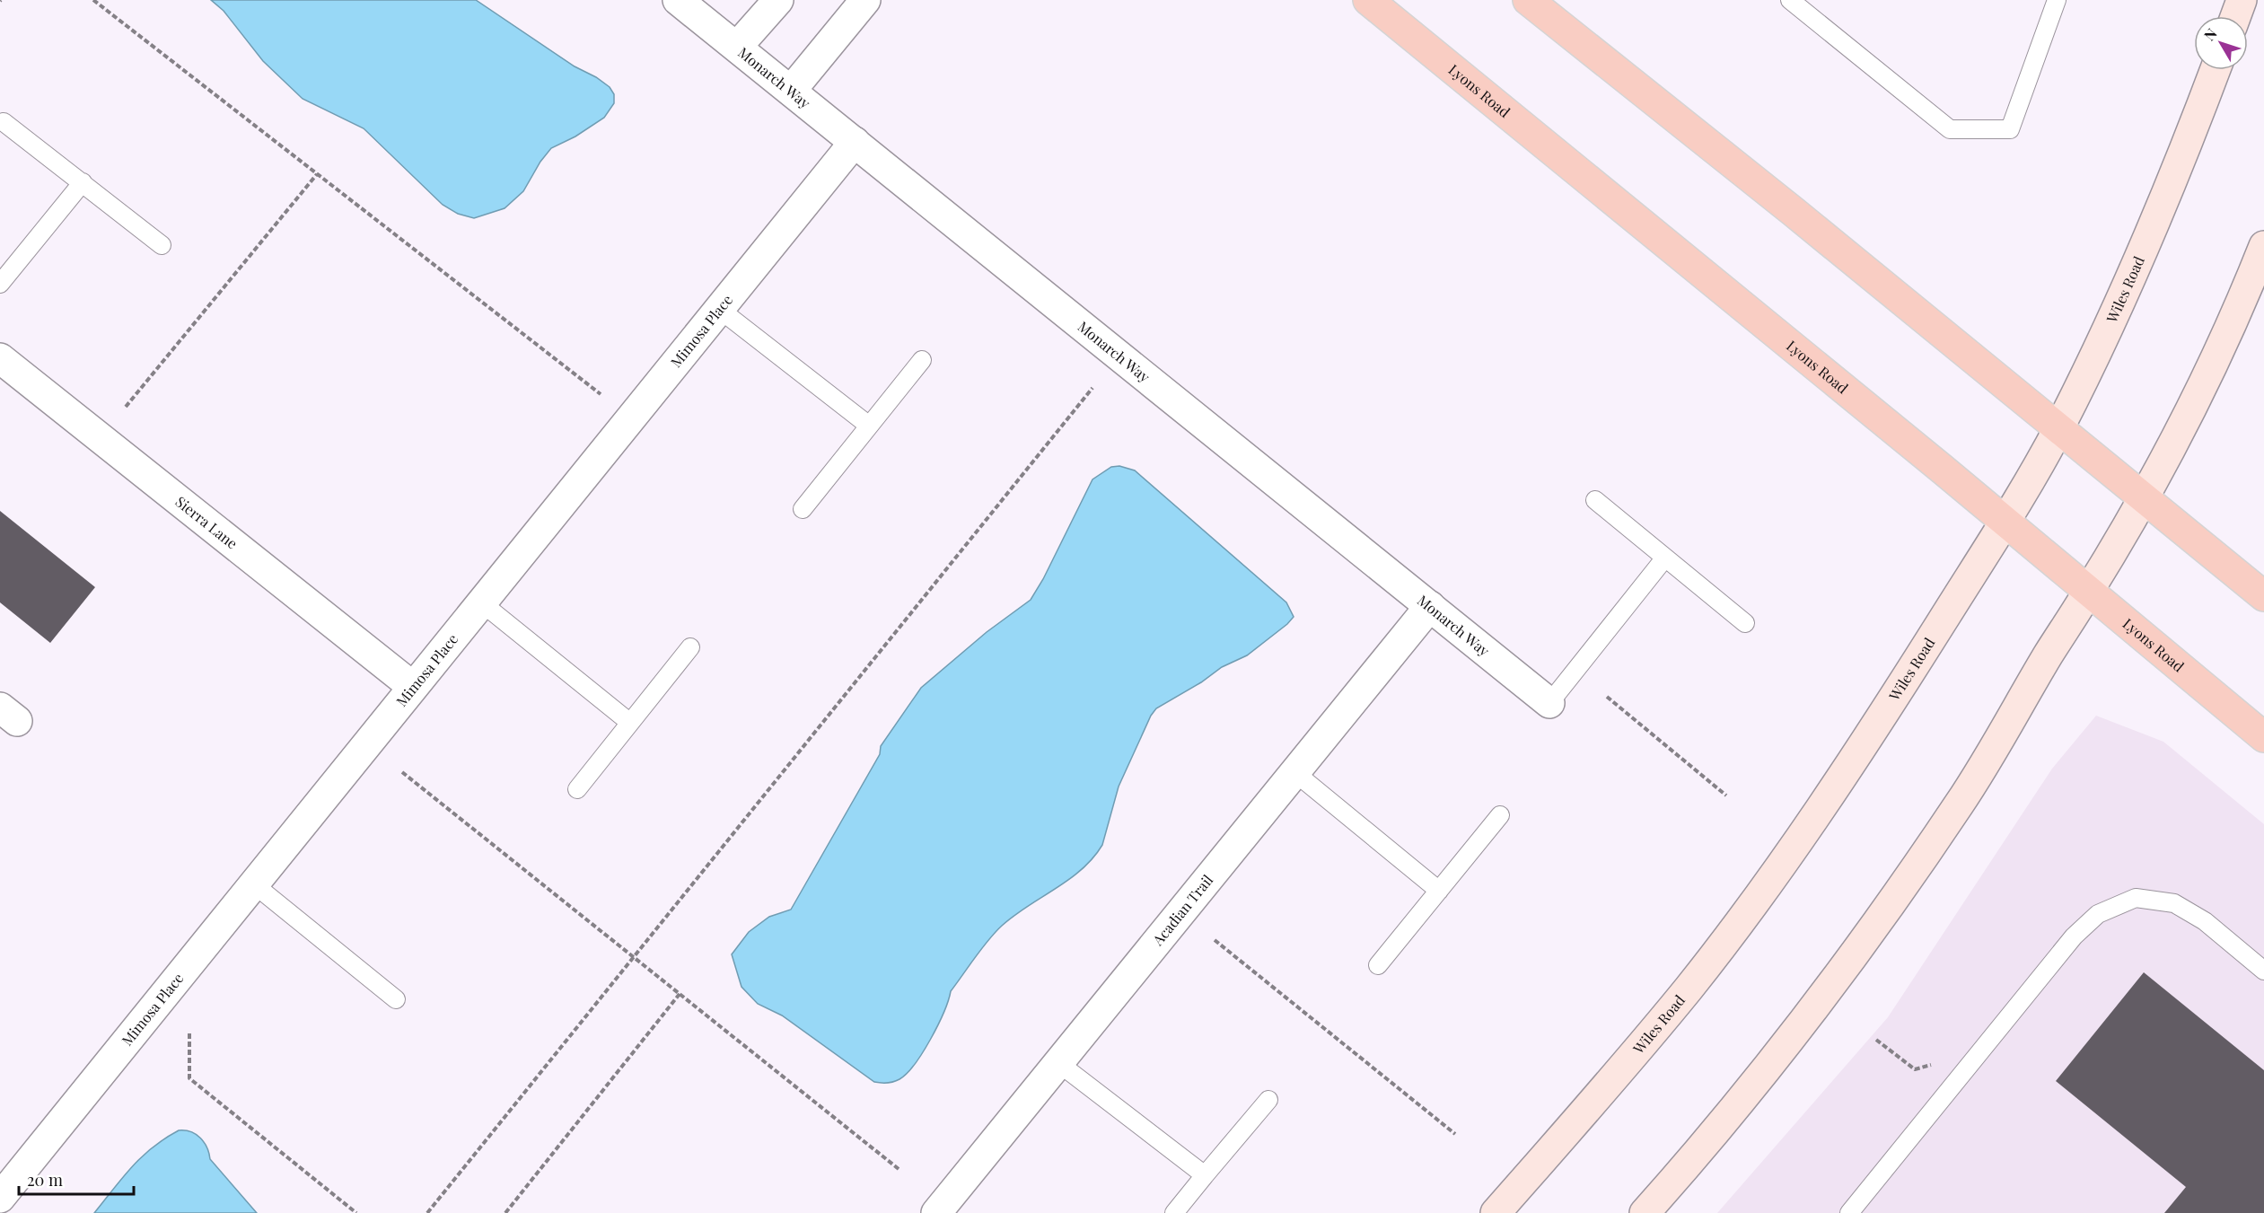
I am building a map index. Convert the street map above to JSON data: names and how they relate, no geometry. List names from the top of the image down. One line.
{"streets":{"main road":["Lyons Road","Wiles Road"],"street":["Monarch Way","Mimosa Place","Sierra Lane","Acadian Trail"]},"crossings":[["Monarch Way","Mimosa Place"],["Monarch Way","Acadian Trail"],["Lyons Road","Wiles Road"],["Mimosa Place","Sierra Lane"]],"scale_bar":"20 m","north":"top left"}
